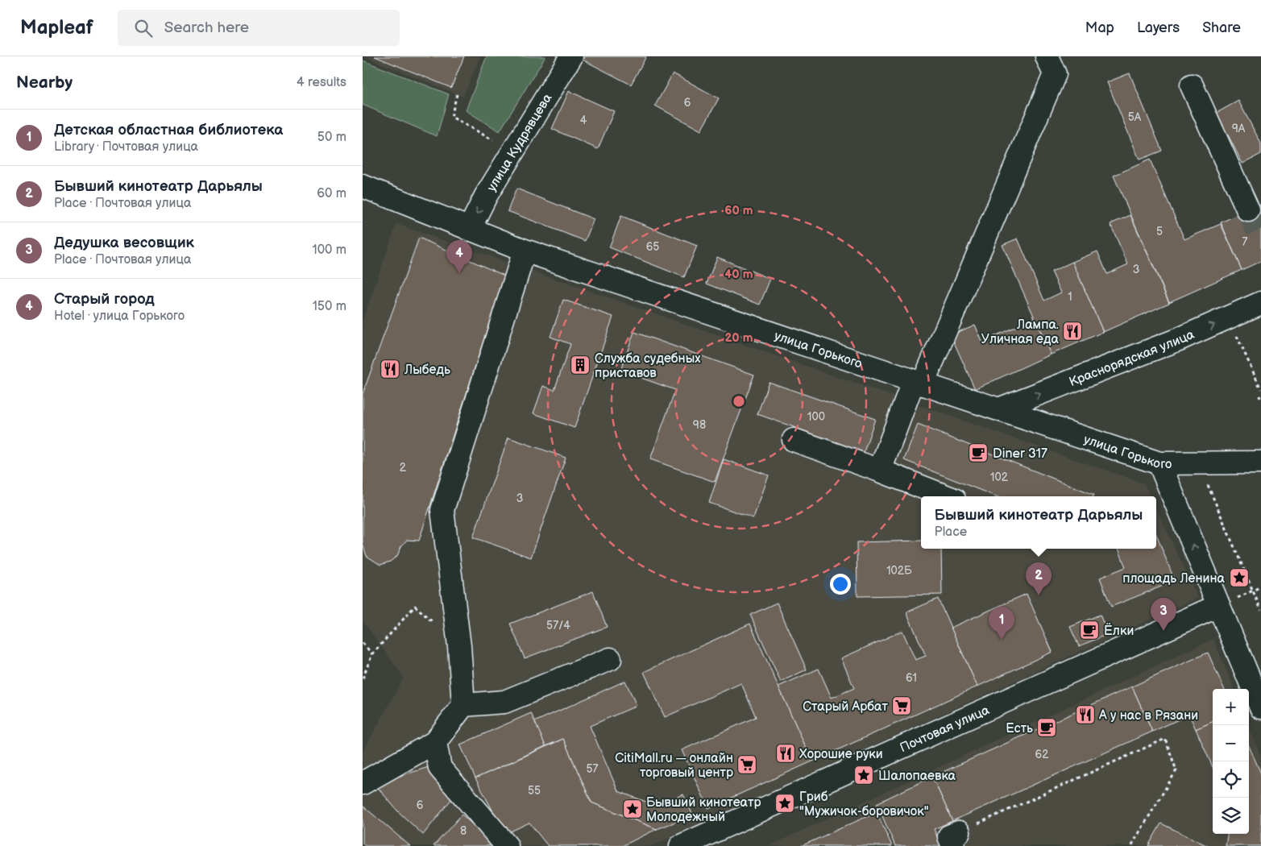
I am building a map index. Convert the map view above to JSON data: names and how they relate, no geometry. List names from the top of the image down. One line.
{"streets":{"street":["улица Кудрявцева","улица Горького","Краснорядская улица","Почтовая улица"]},"crossings":[["улица Кудрявцева","улица Горького"],["улица Горького","Краснорядская улица"]],"one_way":["улица Кудрявцева","Краснорядская улица"],"places":{"restaurant":["Лампа. Уличная еда","Лыбедь","А у нас в Рязани","Хорошие руки"],"building":["Служба судебных приставов"],"cafe":["Diner 317","Ёлки","Есть"],"place":["площадь Ленина","Шалопаевка","Гриб \"Мужичок-боровичок\"","Бывший кинотеатр Молодежный"],"supermarket":["Старый Арбат","CitiMall.ru — онлайн торговый центр"]},"house_numbers":["6","5А","4","9А","5","7","65","3","1","100","98","2","102","3","102Б","57/4","61","62","57","55","6","8"],"page":{"header":"Mapleaf","search":"Search here","nav":["Map","Layers","Share"],"heading":["Nearby","4 results"],"list":[{"mark":"1","name":"Детская областная библиотека","note":"Library · Почтовая улица","value":"50 m"},{"mark":"2","name":"Бывший кинотеатр Дарьялы","note":"Place · Почтовая улица","value":"60 m"},{"mark":"3","name":"Дедушка весовщик","note":"Place · Почтовая улица","value":"100 m"},{"mark":"4","name":"Старый город","note":"Hotel · улица Горького","value":"150 m"}],"pins":["4","2","3","1"],"popup":["Бывший кинотеатр Дарьялы","Place"],"map_buttons":["+","−"]},"rings":["60 m","40 m","20 m"]}
